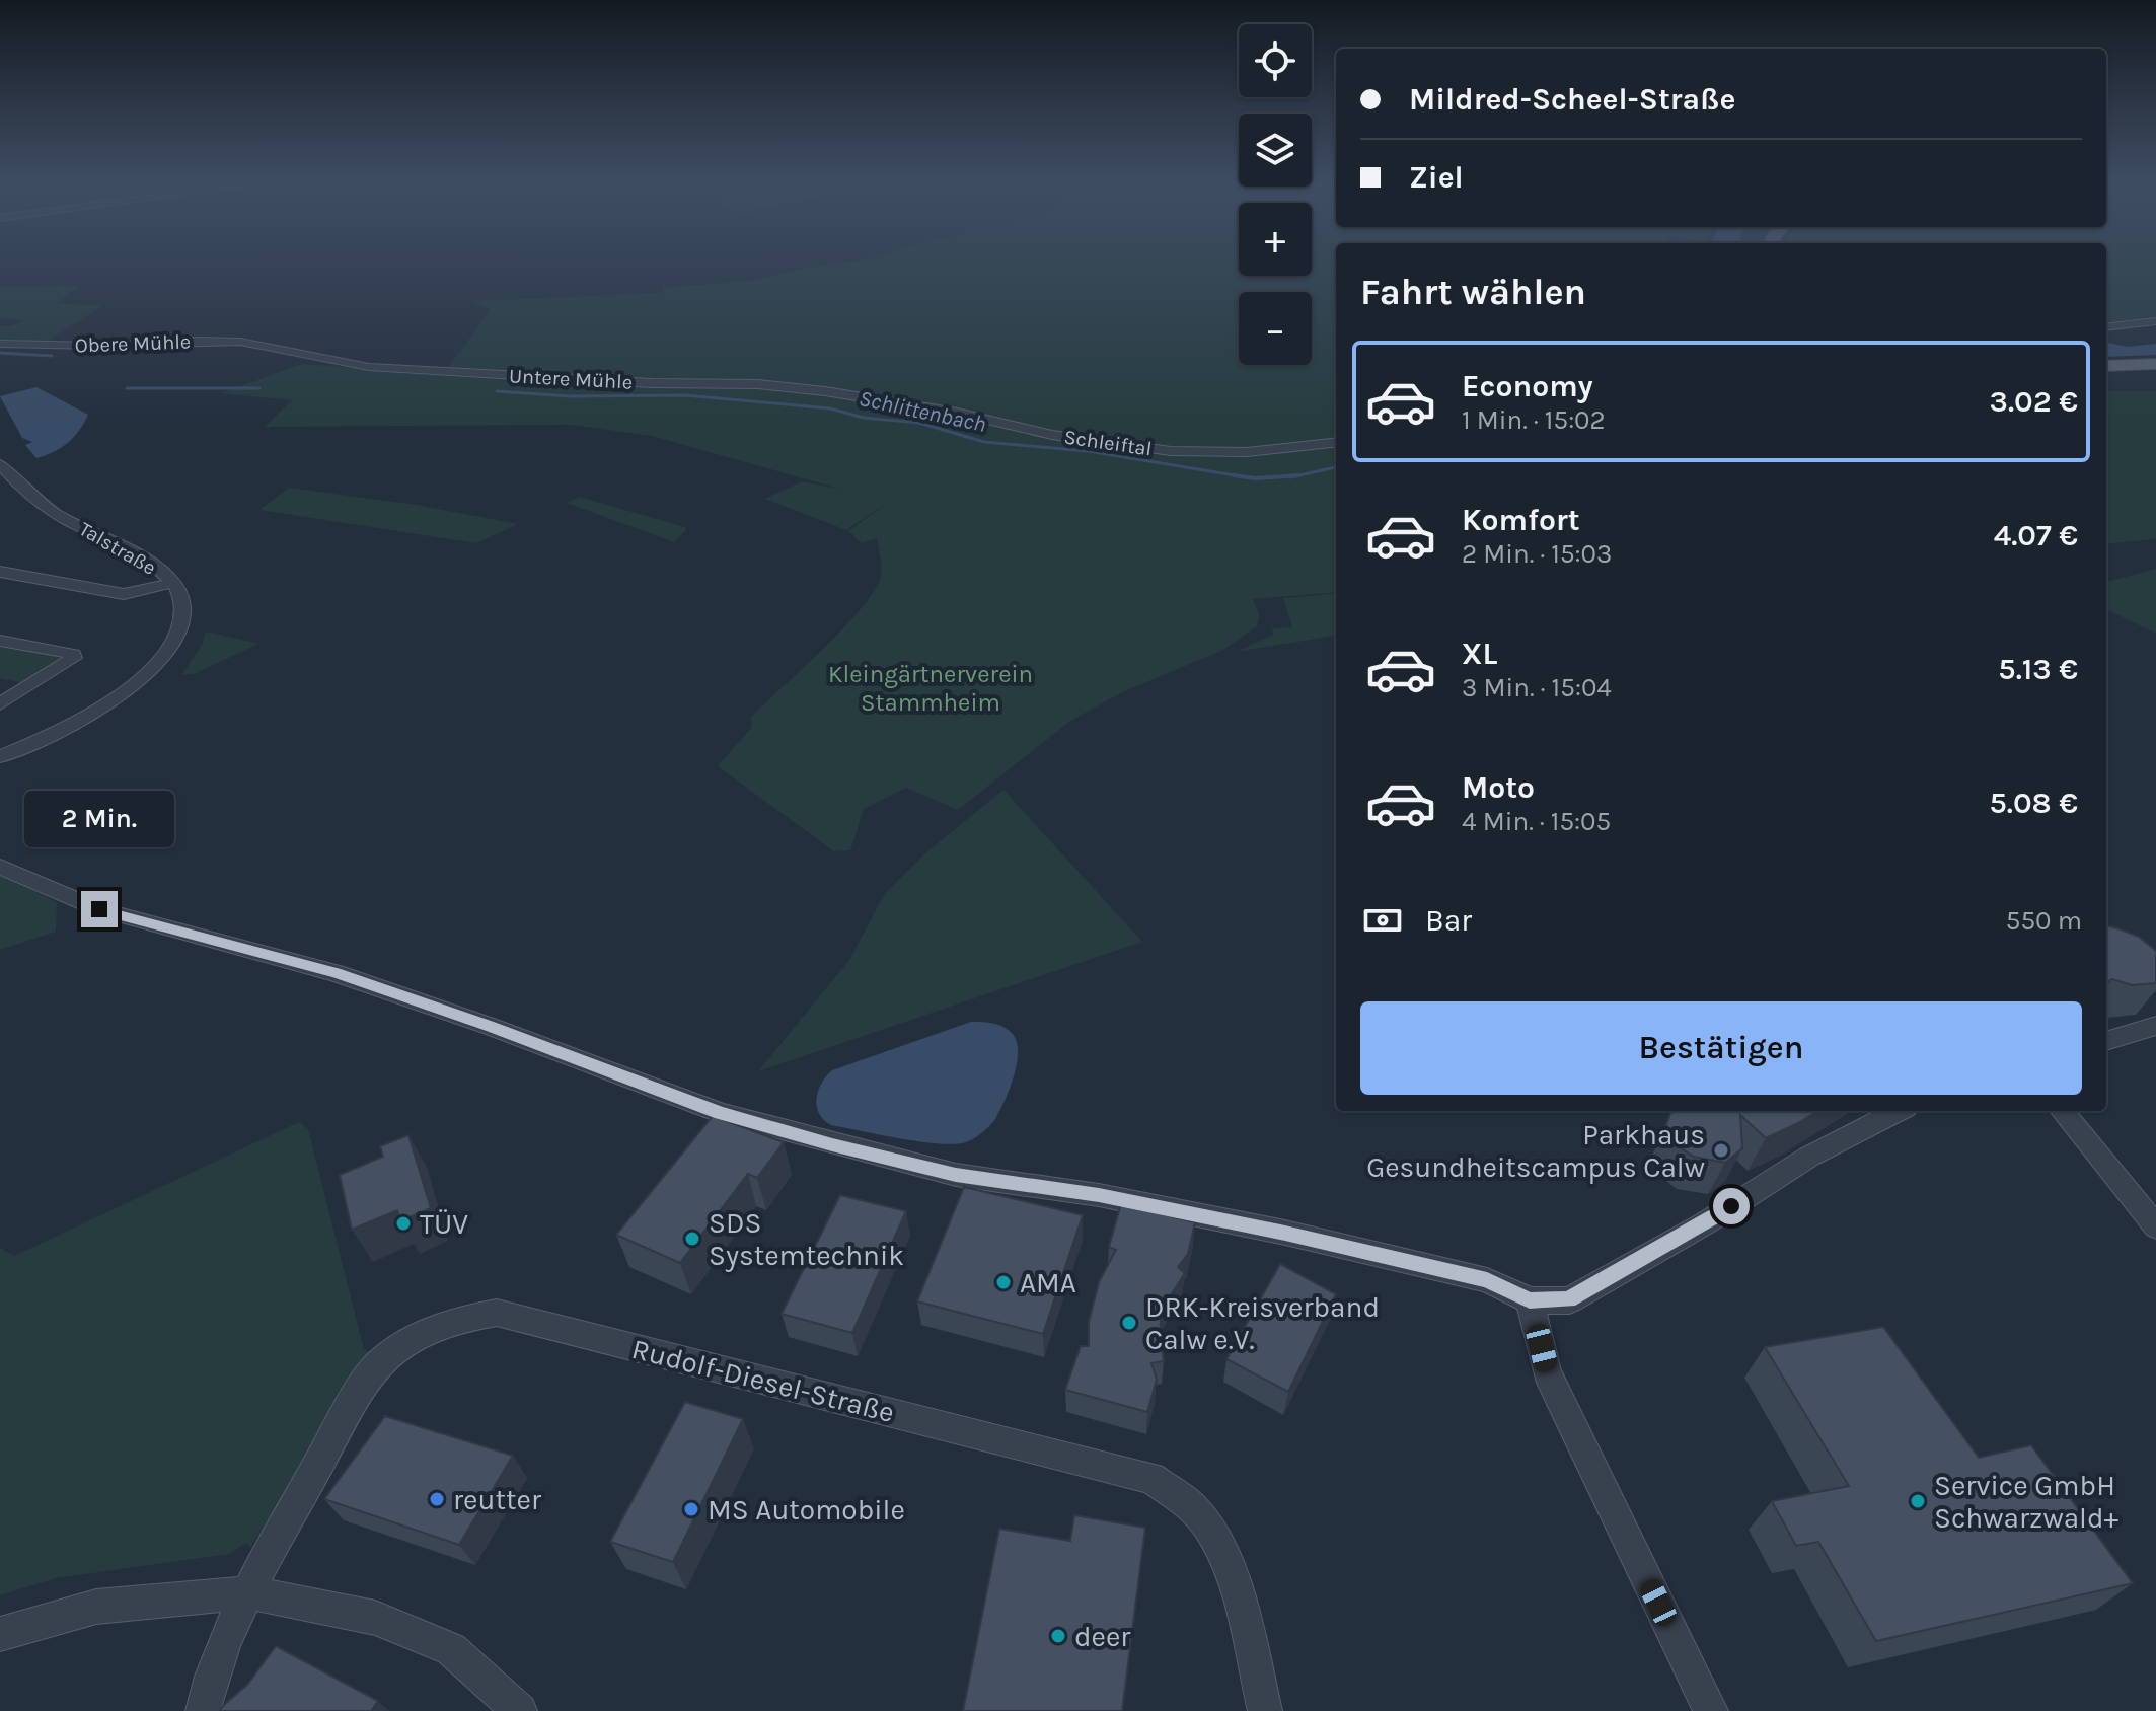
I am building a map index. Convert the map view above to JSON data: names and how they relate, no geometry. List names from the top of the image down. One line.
{"streets":{"street":["Obere Mühle","Untere Mühle","Schleiftal","Talstraße","Rudolf-Diesel-Straße"]},"crossings":[["Obere Mühle","Untere Mühle"],["Untere Mühle","Schleiftal"]],"water":["Schlittenbach"],"parks":["Kleingärtnerverein Stammheim"],"places":["Parkhaus Gesundheitscampus Calw","TÜV","SDS Systemtechnik","AMA","DRK-Kreisverband Calw e.V.","reutter","Service GmbH Schwarzwald+","MS Automobile","deer"],"page":{"map_buttons":["+","−"],"banner":["Mildred-Scheel-Straße","Ziel"],"heading":"Fahrt wählen","list":[{"name":"Economy","note":"1 Min. · 15:02","value":"3.02 €"},{"name":"Komfort","note":"2 Min. · 15:03","value":"4.07 €"},{"name":"XL","note":"3 Min. · 15:04","value":"5.13 €"},{"name":"Moto","note":"4 Min. · 15:05","value":"5.08 €"}],"bubble":"2 Min.","pay":["Bar","550 m"],"buttons":"Bestätigen"}}
